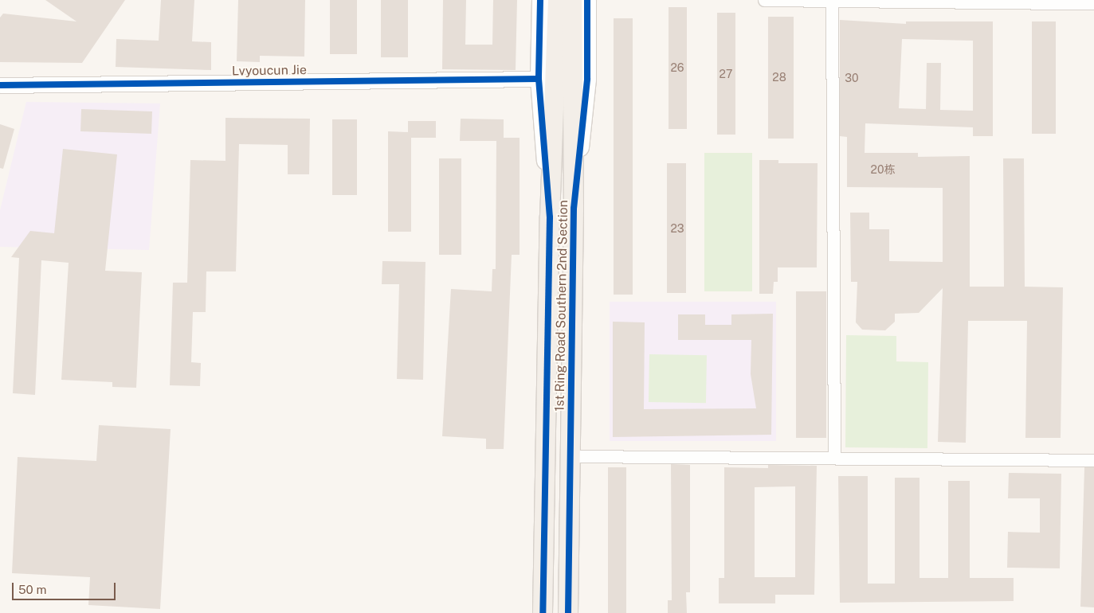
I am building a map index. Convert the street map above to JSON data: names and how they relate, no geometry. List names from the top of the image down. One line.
{"streets":{"main road":["1st Ring Road Southern 2nd Section"],"street":["Lvyoucun Jie"]},"crossings":[["Lvyoucun Jie","1st Ring Road Southern 2nd Section"]],"house_numbers":["26","27","28","30","20栋","23"],"scale_bar":"50 m"}
